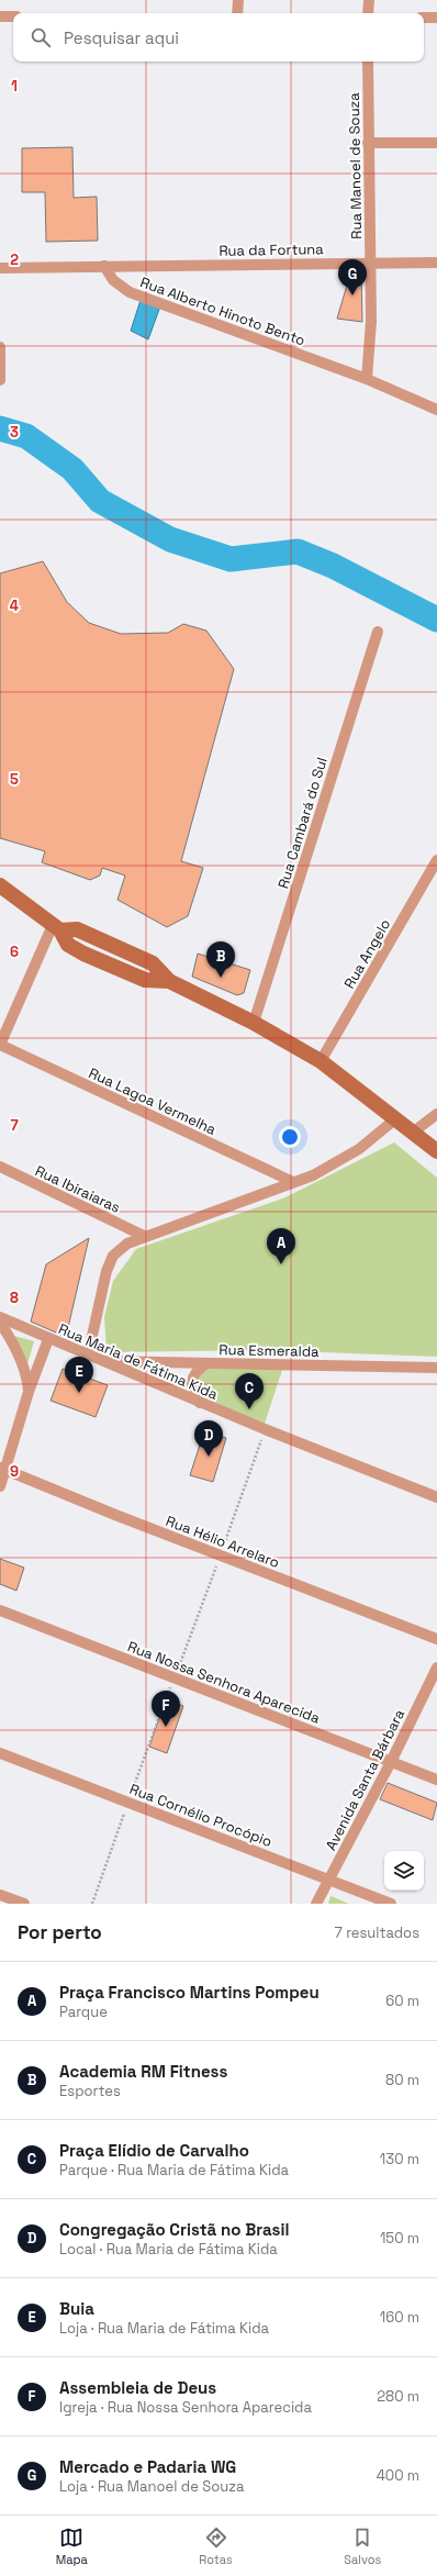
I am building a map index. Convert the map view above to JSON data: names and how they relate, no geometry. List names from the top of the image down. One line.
{"streets":{"street":["Rua Manoel de Souza","Rua da Fortuna","Rua Alberto Hinoto Bento","Rua Cambará do Sul","Rua Angelo","Rua Lagoa Vermelha","Rua Ibiraiaras","Rua Esmeralda","Rua Maria de Fátima Kida","Rua Hélio Arrelaro","Rua Nossa Senhora Aparecida","Avenida Santa Bárbara","Rua Cornélio Procópio"]},"crossings":[["Rua Manoel de Souza","Rua da Fortuna"],["Rua Manoel de Souza","Rua Alberto Hinoto Bento"],["Rua da Fortuna","Rua Alberto Hinoto Bento"],["Rua Esmeralda","Rua Maria de Fátima Kida"],["Rua Nossa Senhora Aparecida","Avenida Santa Bárbara"],["Avenida Santa Bárbara","Rua Cornélio Procópio"]],"page":{"search":"Pesquisar aqui","pins":["G","B","A","E","C","D","F"],"heading":["Por perto","7 resultados"],"list":[{"mark":"A","name":"Praça Francisco Martins Pompeu","note":"Parque","value":"60 m"},{"mark":"B","name":"Academia RM Fitness","note":"Esportes","value":"80 m"},{"mark":"C","name":"Praça Elídio de Carvalho","note":"Parque · Rua Maria de Fátima Kida","value":"130 m"},{"mark":"D","name":"Congregação Cristã no Brasil","note":"Local · Rua Maria de Fátima Kida","value":"150 m"},{"mark":"E","name":"Buia","note":"Loja · Rua Maria de Fátima Kida","value":"160 m"},{"mark":"F","name":"Assembleia de Deus","note":"Igreja · Rua Nossa Senhora Aparecida","value":"280 m"},{"mark":"G","name":"Mercado e Padaria WG","note":"Loja · Rua Manoel de Souza","value":"400 m"}],"nav":["Mapa","Rotas","Salvos"]},"grid":{"rows":["1","2","3","4","5","6","7","8","9"]}}
